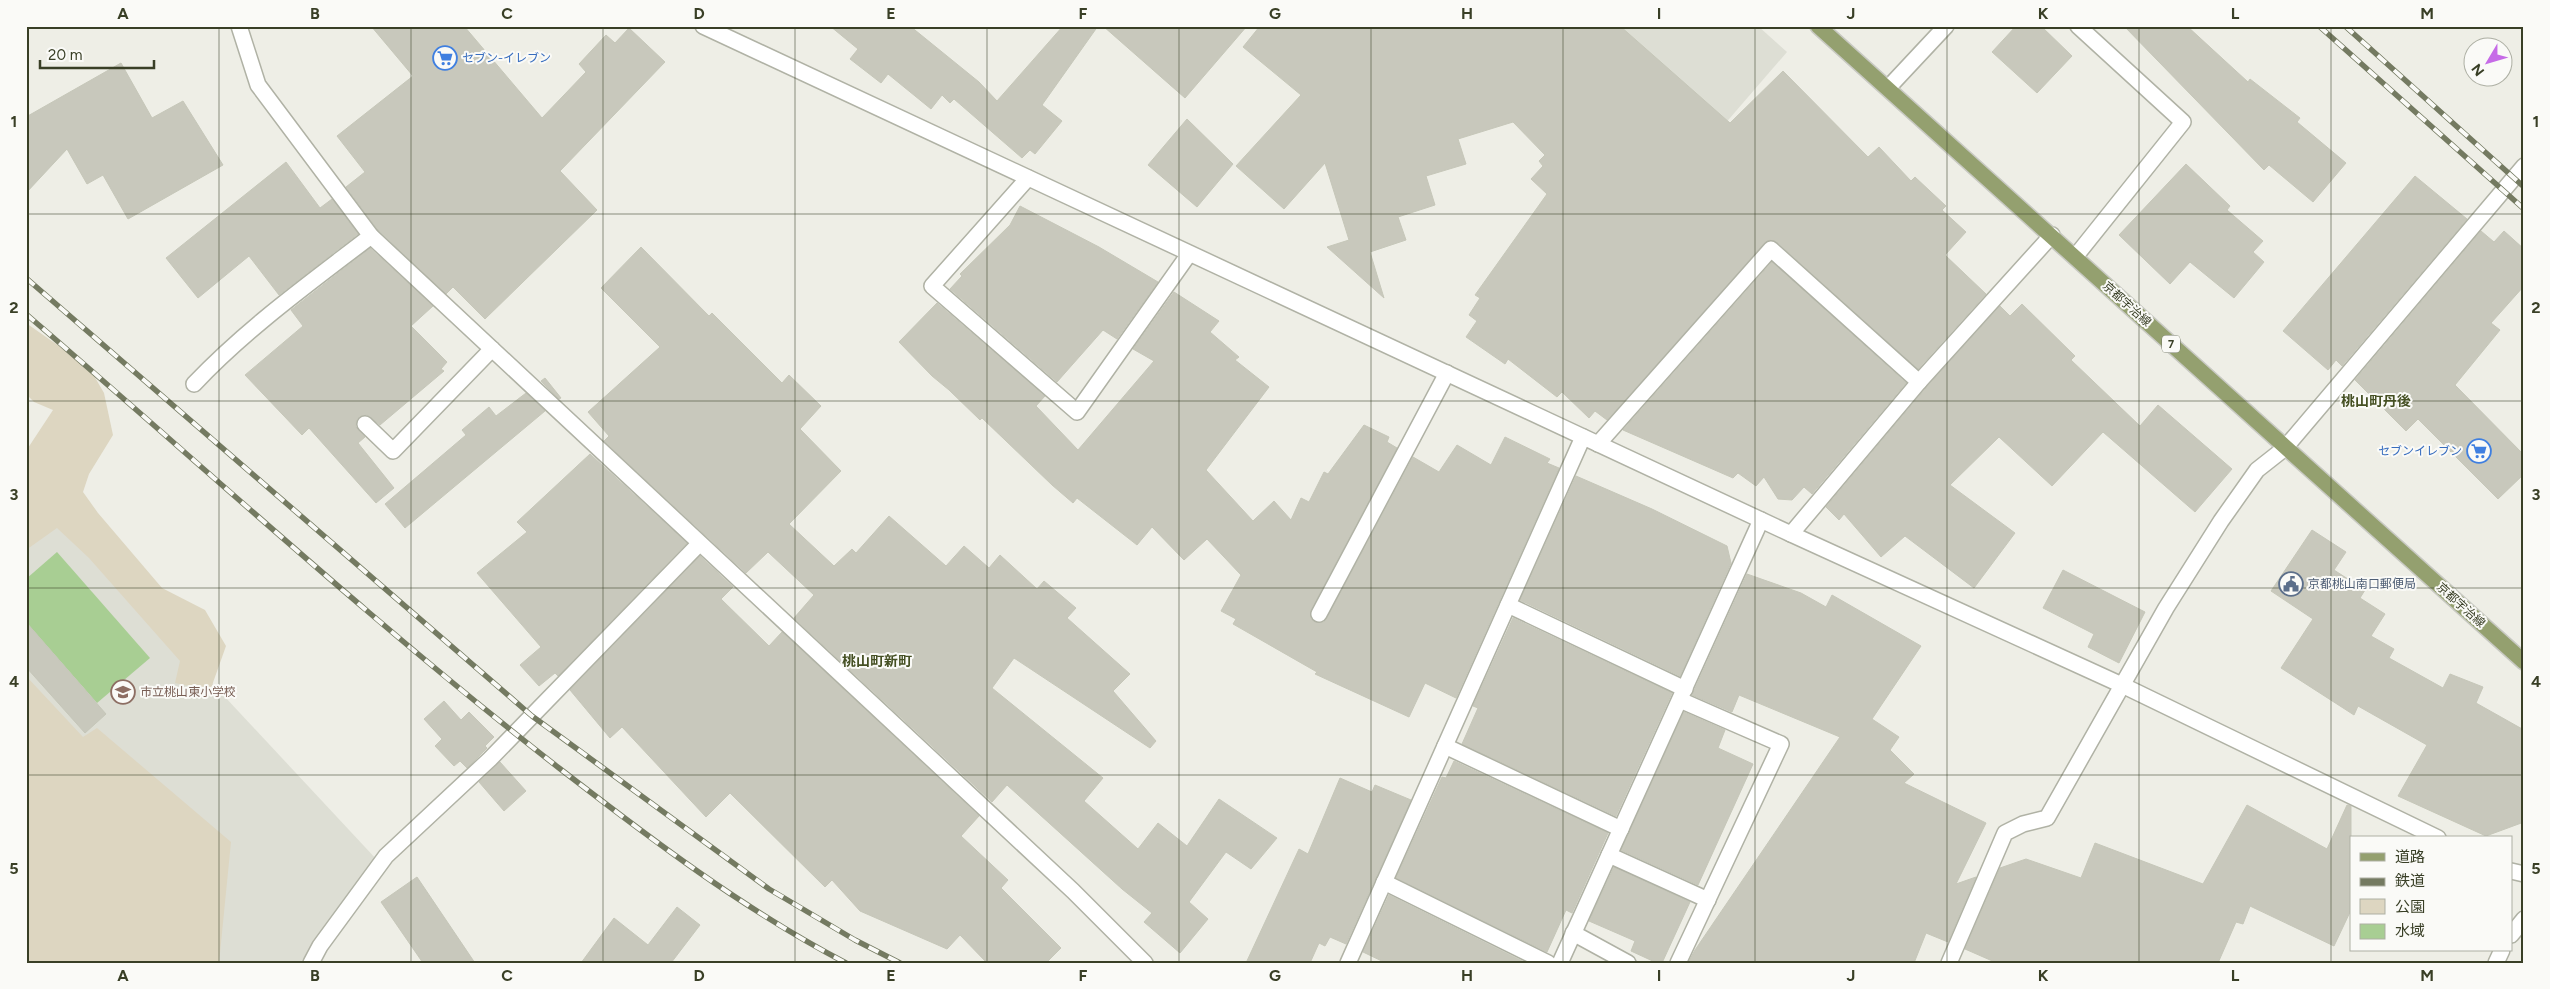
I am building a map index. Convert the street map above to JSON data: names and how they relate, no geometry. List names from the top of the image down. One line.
{"streets":{"main road":["京都宇治線","7"]},"districts":["桃山町丹後","桃山町新町"],"places":{"supermarket":["セブン-イレブン","セブンイレブン"],"public building":["京都桃山南口郵便局"],"school or university":["市立桃山東小学校"]},"legend":["道路","鉄道","公園","水域"],"scale_bar":"20 m","north":"bottom left","grid":{"columns":["A","B","C","D","E","F","G","H","I","J","K","L","M"],"rows":["1","2","3","4","5"]}}
